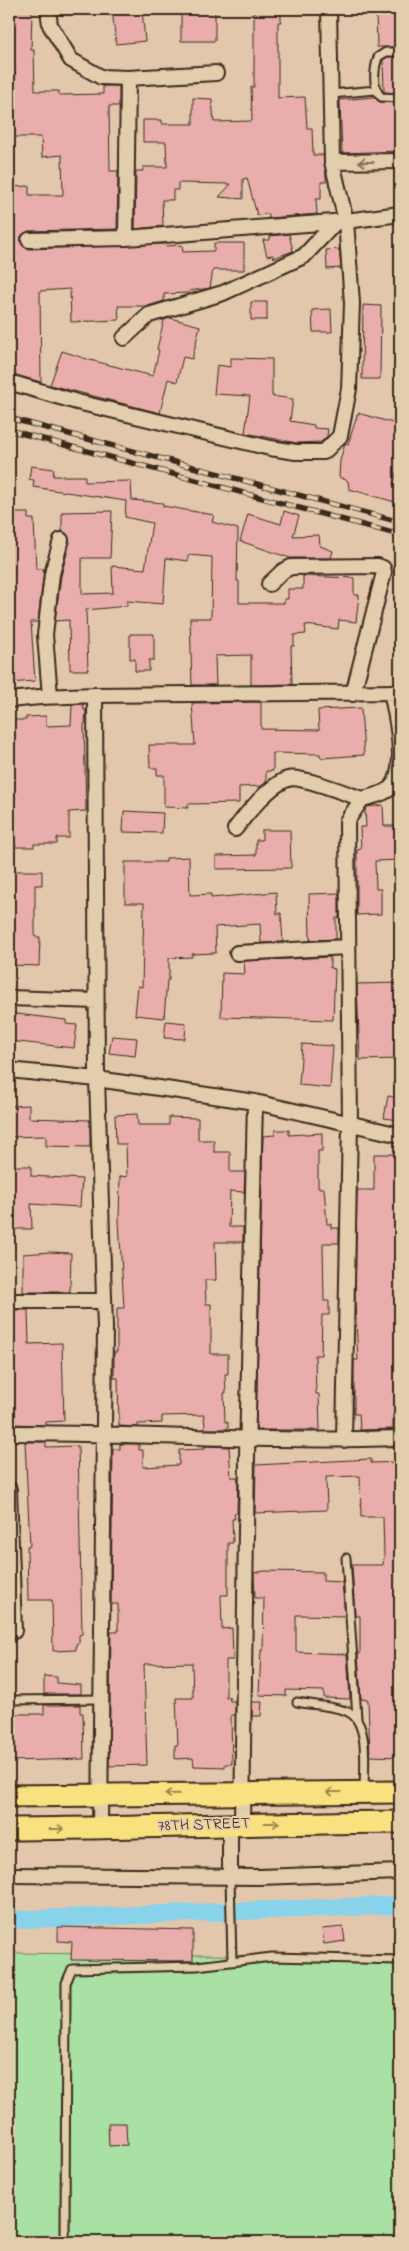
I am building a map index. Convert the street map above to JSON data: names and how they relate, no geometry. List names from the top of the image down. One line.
{"streets":{"main road":["78TH STREET"]}}
